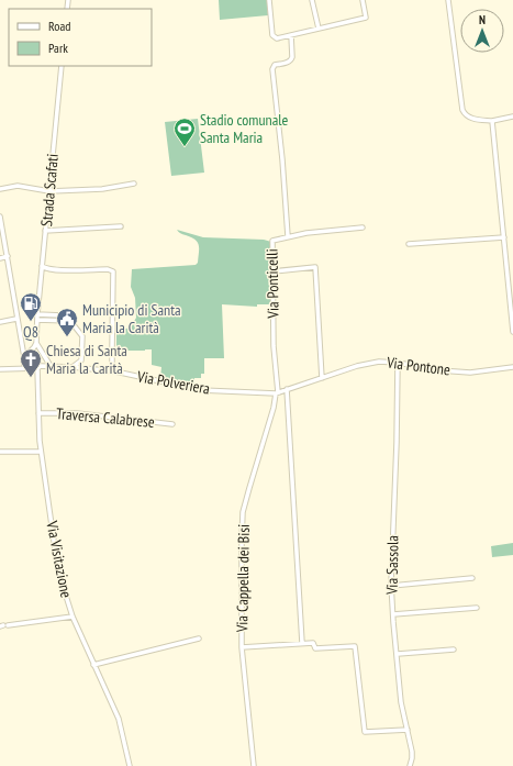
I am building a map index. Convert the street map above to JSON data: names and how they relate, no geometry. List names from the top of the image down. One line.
{"streets":{"street":["Strada Scafati","Via Ponticelli","Via Pontone","Via Polveriera","Traversa Calabrese","Via Visitazione","Via Sassola","Via Cappella dei Bisi"]},"crossings":[["Strada Scafati","Via Polveriera"],["Via Ponticelli","Via Pontone"],["Via Ponticelli","Via Polveriera"],["Via Ponticelli","Via Cappella dei Bisi"],["Via Pontone","Via Polveriera"],["Via Pontone","Via Sassola"],["Via Pontone","Via Cappella dei Bisi"],["Via Polveriera","Via Cappella dei Bisi"],["Traversa Calabrese","Via Visitazione"]],"places":{"sports":["Stadio comunale Santa Maria"],"fuel station":["Q8"],"public building":["Municipio di Santa Maria la Carità"],"church":["Chiesa di Santa Maria la Carità"]},"legend":["Road","Park"],"north":"top"}
